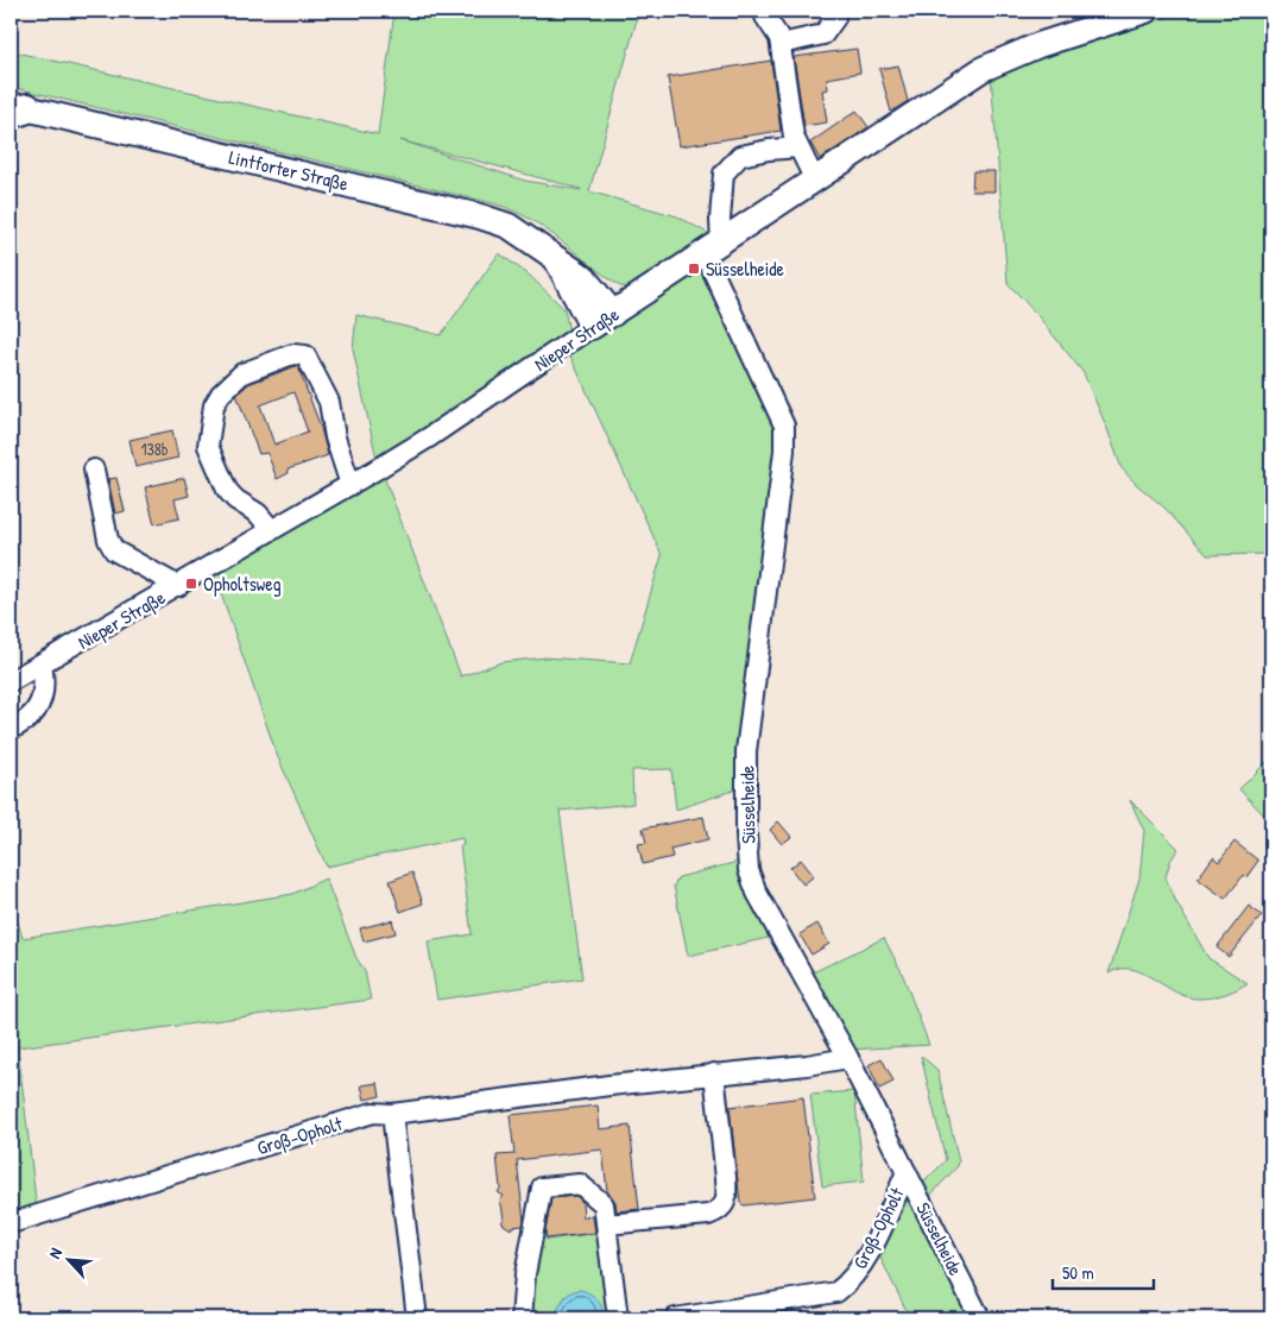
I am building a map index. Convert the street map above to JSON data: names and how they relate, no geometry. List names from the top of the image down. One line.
{"streets":{"main road":["Lintforter Straße","Nieper Straße"],"street":["Süsselheide","Groß-Opholt"]},"crossings":[["Lintforter Straße","Nieper Straße"],["Nieper Straße","Süsselheide"],["Süsselheide","Groß-Opholt"]],"places":{"transit":["Süsselheide","Opholtsweg"]},"house_numbers":["138b"],"scale_bar":"50 m","north":"top left"}
